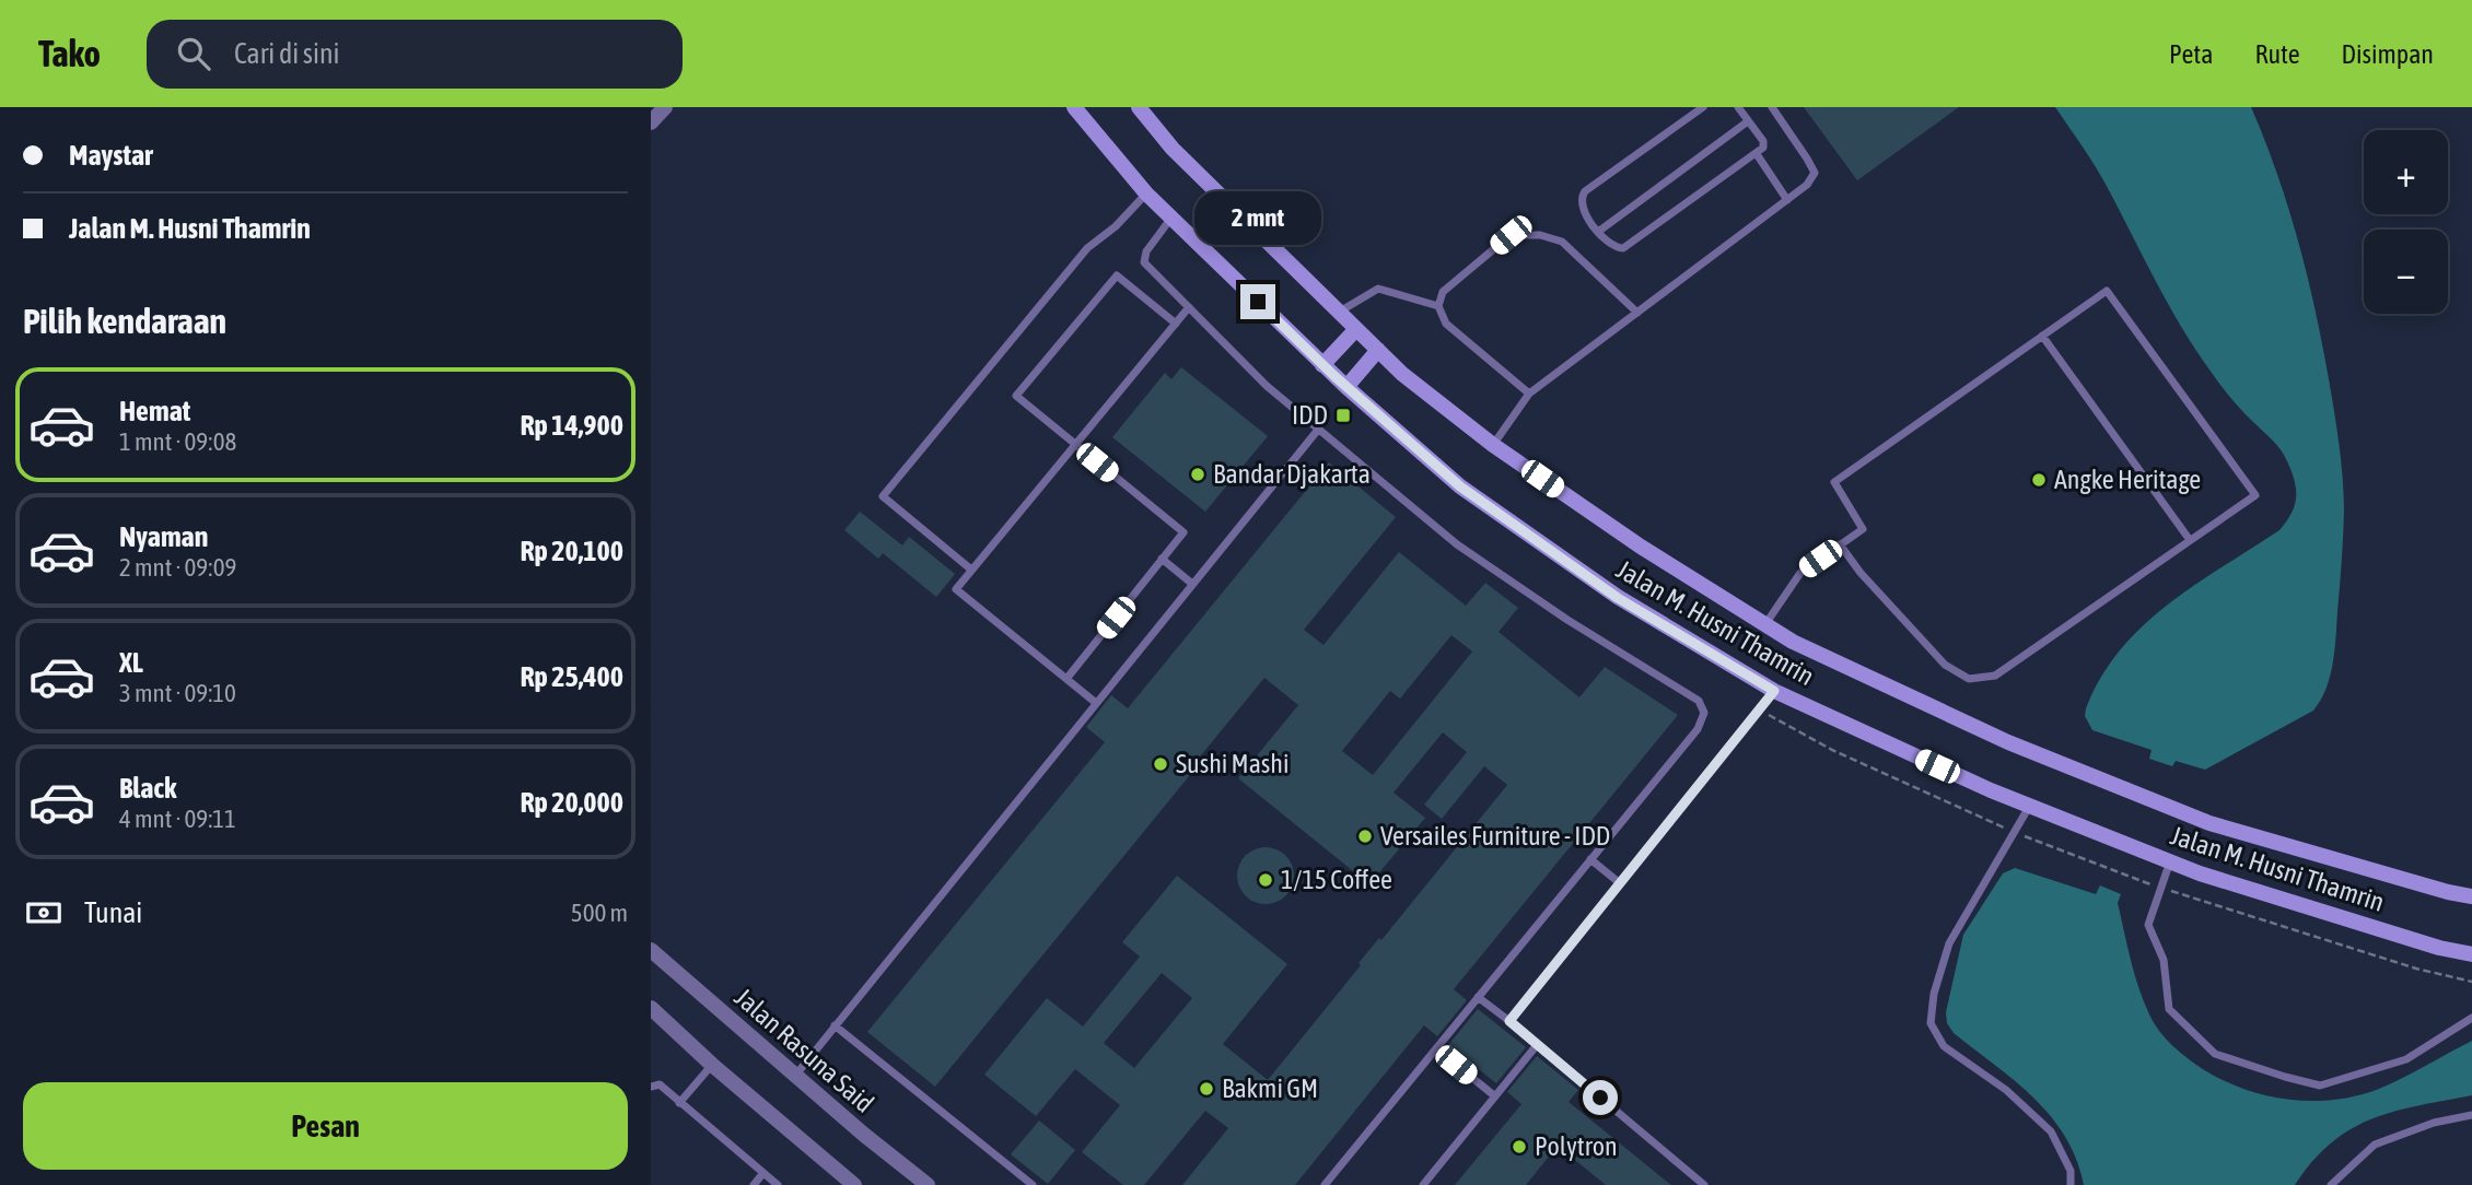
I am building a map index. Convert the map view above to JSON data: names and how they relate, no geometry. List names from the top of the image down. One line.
{"streets":{"main road":["Jalan M. Husni Thamrin"],"street":["Jalan Rasuna Said"]},"places":{"transit":["IDD"],"other":["Bandar Djakarta","Angke Heritage","Sushi Mashi","Versailes Furniture - IDD","1/15 Coffee","Bakmi GM","Polytron"]},"page":{"header":"Tako","search":"Cari di sini","nav":["Peta","Rute","Disimpan"],"banner":["Maystar","Jalan M. Husni Thamrin"],"map_buttons":["+","−"],"bubble":"2 mnt","heading":"Pilih kendaraan","list":[{"name":"Hemat","note":"1 mnt · 09:08","value":"Rp 14,900"},{"name":"Nyaman","note":"2 mnt · 09:09","value":"Rp 20,100"},{"name":"XL","note":"3 mnt · 09:10","value":"Rp 25,400"},{"name":"Black","note":"4 mnt · 09:11","value":"Rp 20,000"}],"pay":["Tunai","500 m"],"buttons":"Pesan"}}
